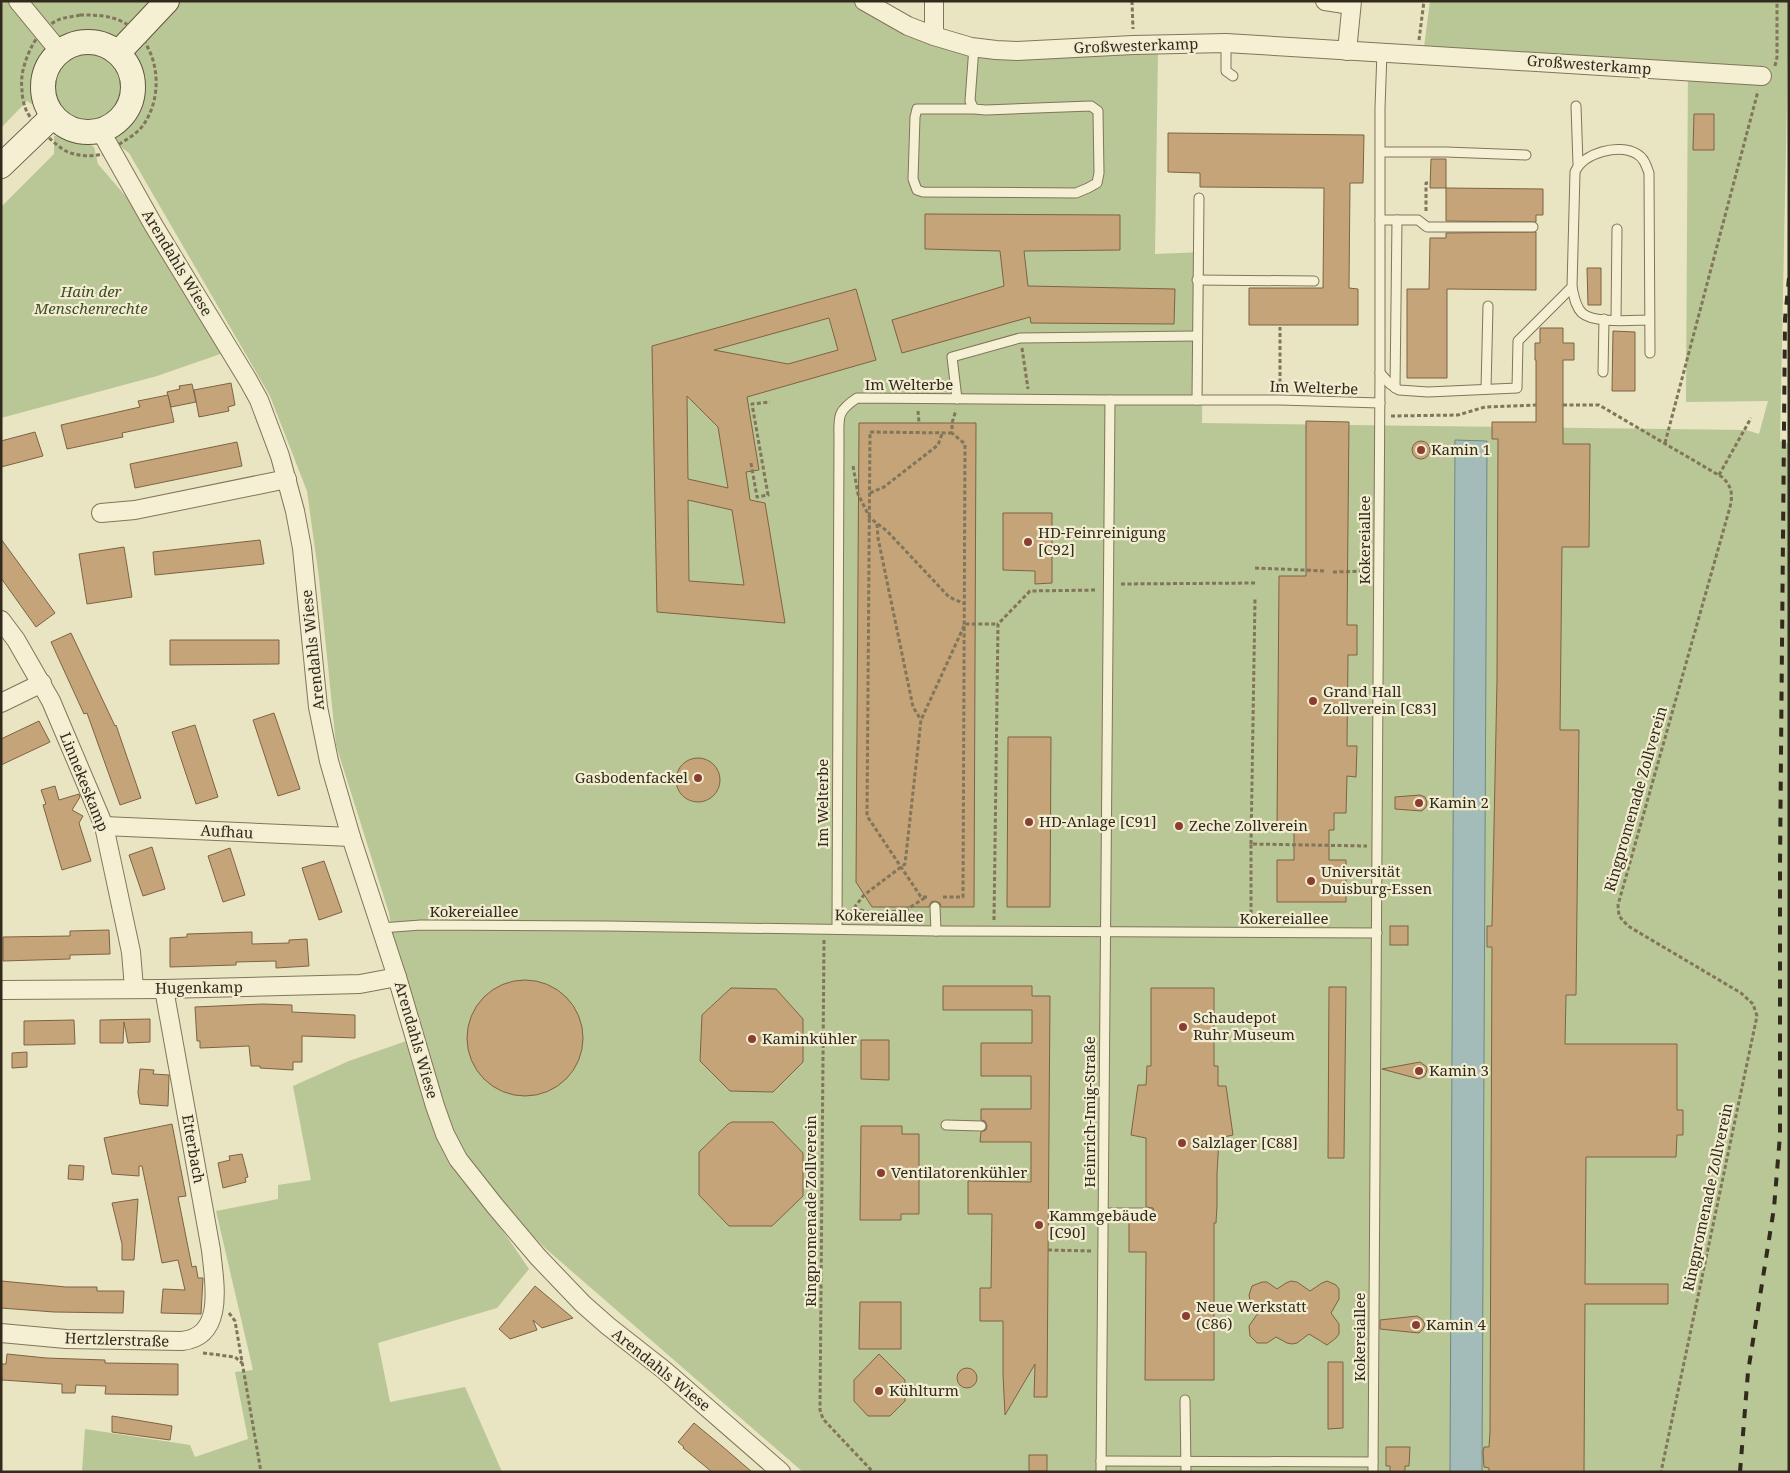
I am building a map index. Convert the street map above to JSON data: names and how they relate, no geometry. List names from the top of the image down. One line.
{"streets":{"street":["Großwesterkamp","Arendahls Wiese","Linnekeskamp","Aufhau","Hugenkamp","Etterbach","Hertzlerstraße"],"lane":["Im Welterbe","Kokereiallee","Heinrich-Imig-Straße"],"path":["Ringpromenade Zollverein"]},"crossings":[["Großwesterkamp","Im Welterbe"],["Arendahls Wiese","Kokereiallee"],["Arendahls Wiese","Aufhau"],["Arendahls Wiese","Hugenkamp"],["Im Welterbe","Kokereiallee"],["Im Welterbe","Heinrich-Imig-Straße"],["Kokereiallee","Ringpromenade Zollverein"],["Kokereiallee","Heinrich-Imig-Straße"],["Linnekeskamp","Aufhau"],["Linnekeskamp","Hugenkamp"],["Hugenkamp","Etterbach"]],"parks":["Hain der Menschenrechte"],"places":["Kamin 1","HD-Feinreinigung [C92]","Grand Hall Zollverein [C83]","Gasbodenfackel","Kamin 2","HD-Anlage [C91]","Zeche Zollverein","Universität Duisburg-Essen","Schaudepot Ruhr Museum","Kaminkühler","Kamin 3","Salzlager [C88]","Ventilatorenkühler","Kammgebäude [C90]","Neue Werkstatt (C86)","Kamin 4","Kühlturm"]}
